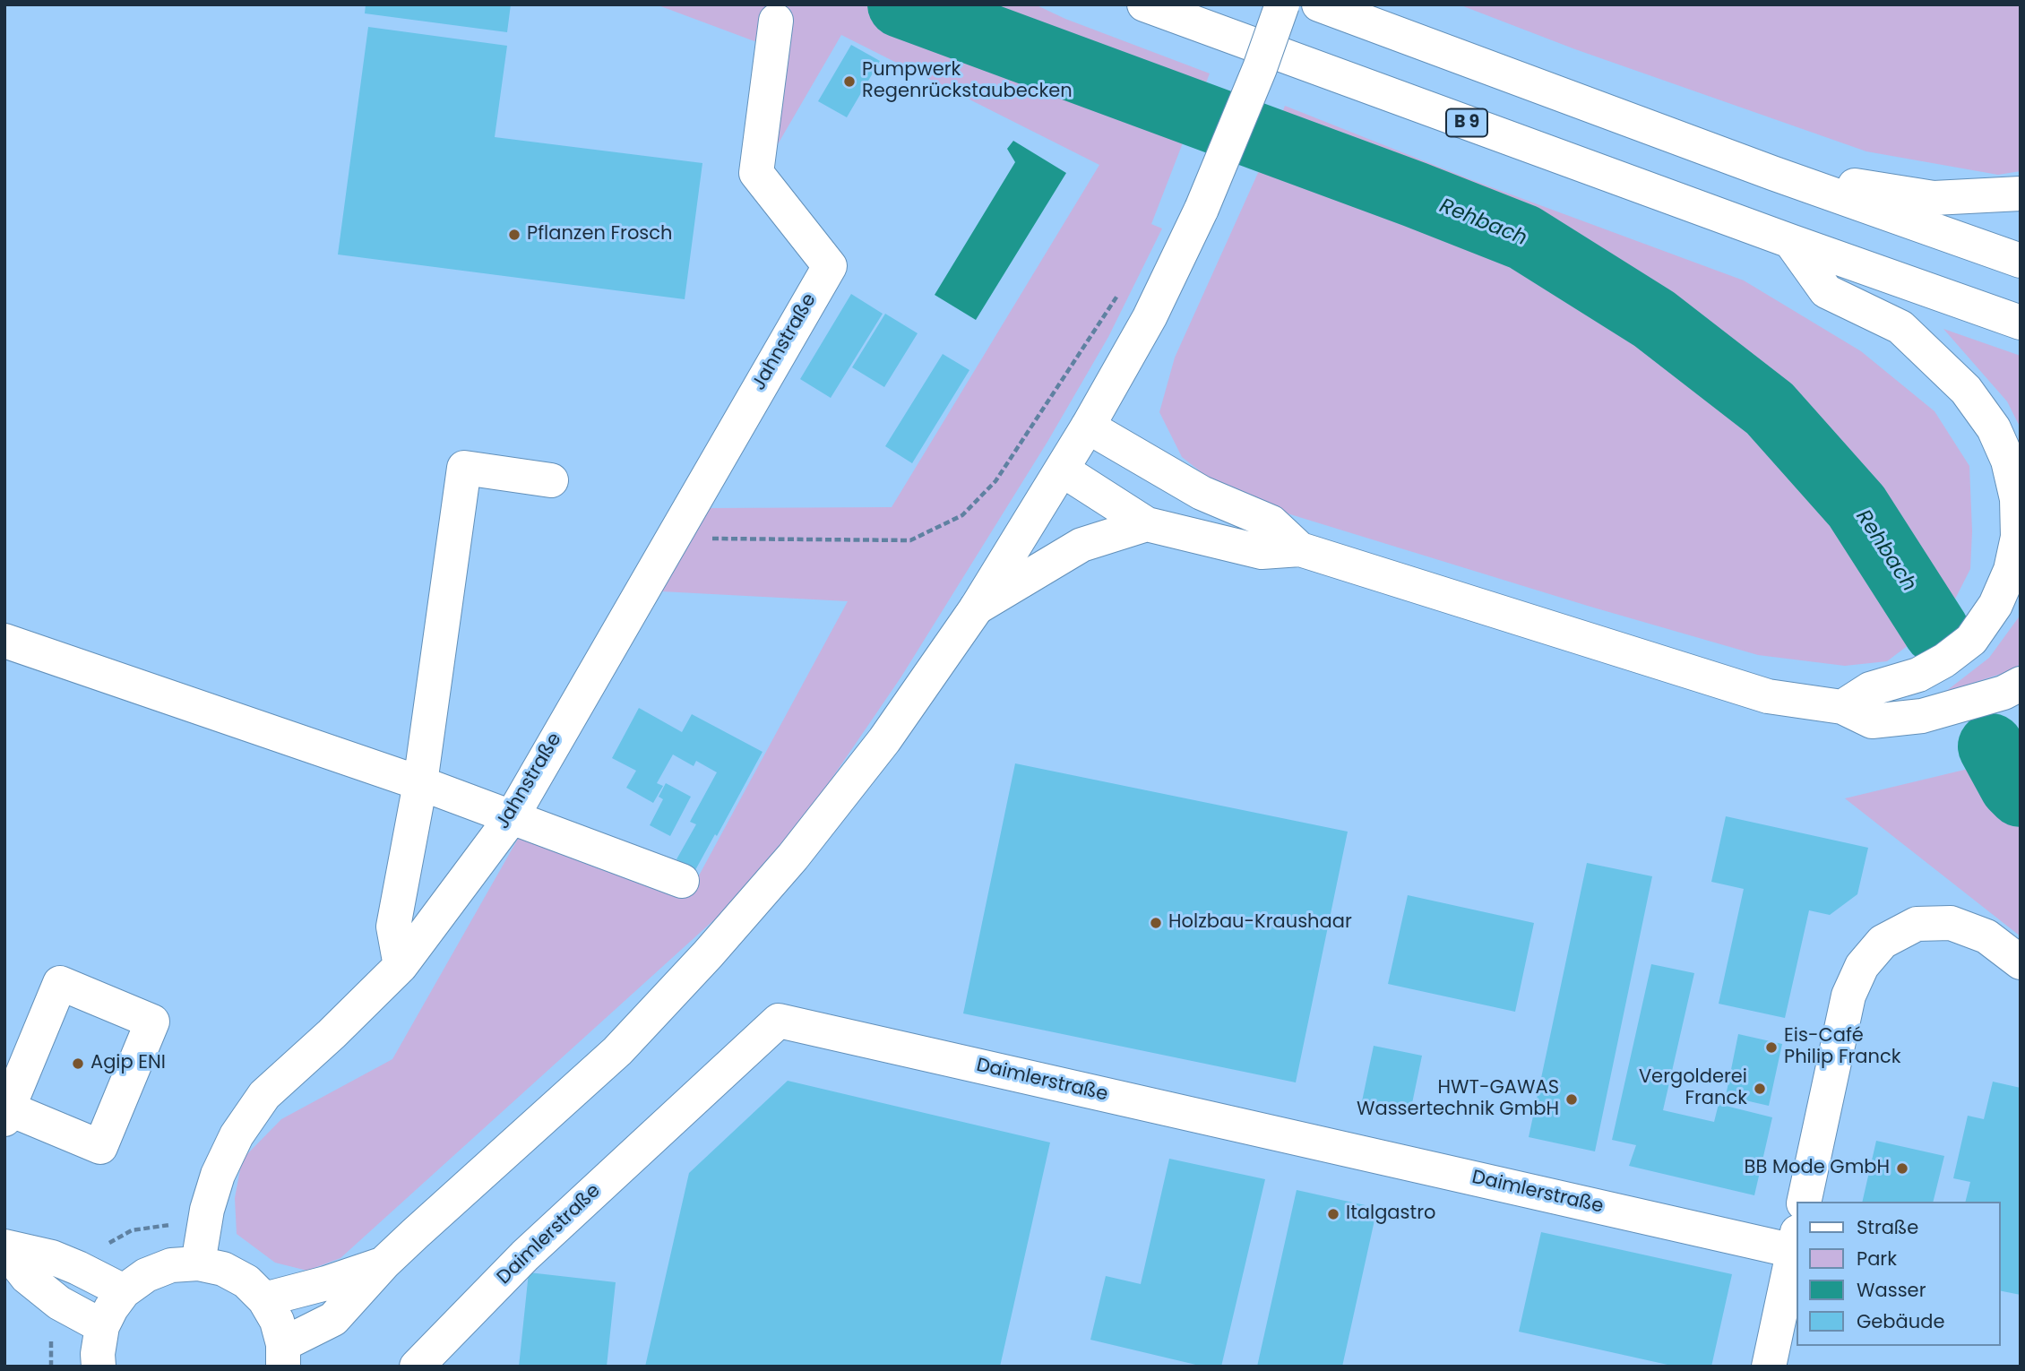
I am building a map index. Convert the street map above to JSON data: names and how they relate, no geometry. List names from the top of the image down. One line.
{"streets":{"main road":["B 9","Jahnstraße","Daimlerstraße"]},"water":["Rehbach"],"places":["Pumpwerk Regenrückstaubecken","Pflanzen Frosch","Holzbau-Kraushaar","Eis-Café Philip Franck","Agip ENI","Vergolderei Franck","HWT-GAWAS Wassertechnik GmbH","BB Mode GmbH","Italgastro"],"legend":["Straße","Park","Wasser","Gebäude"]}
